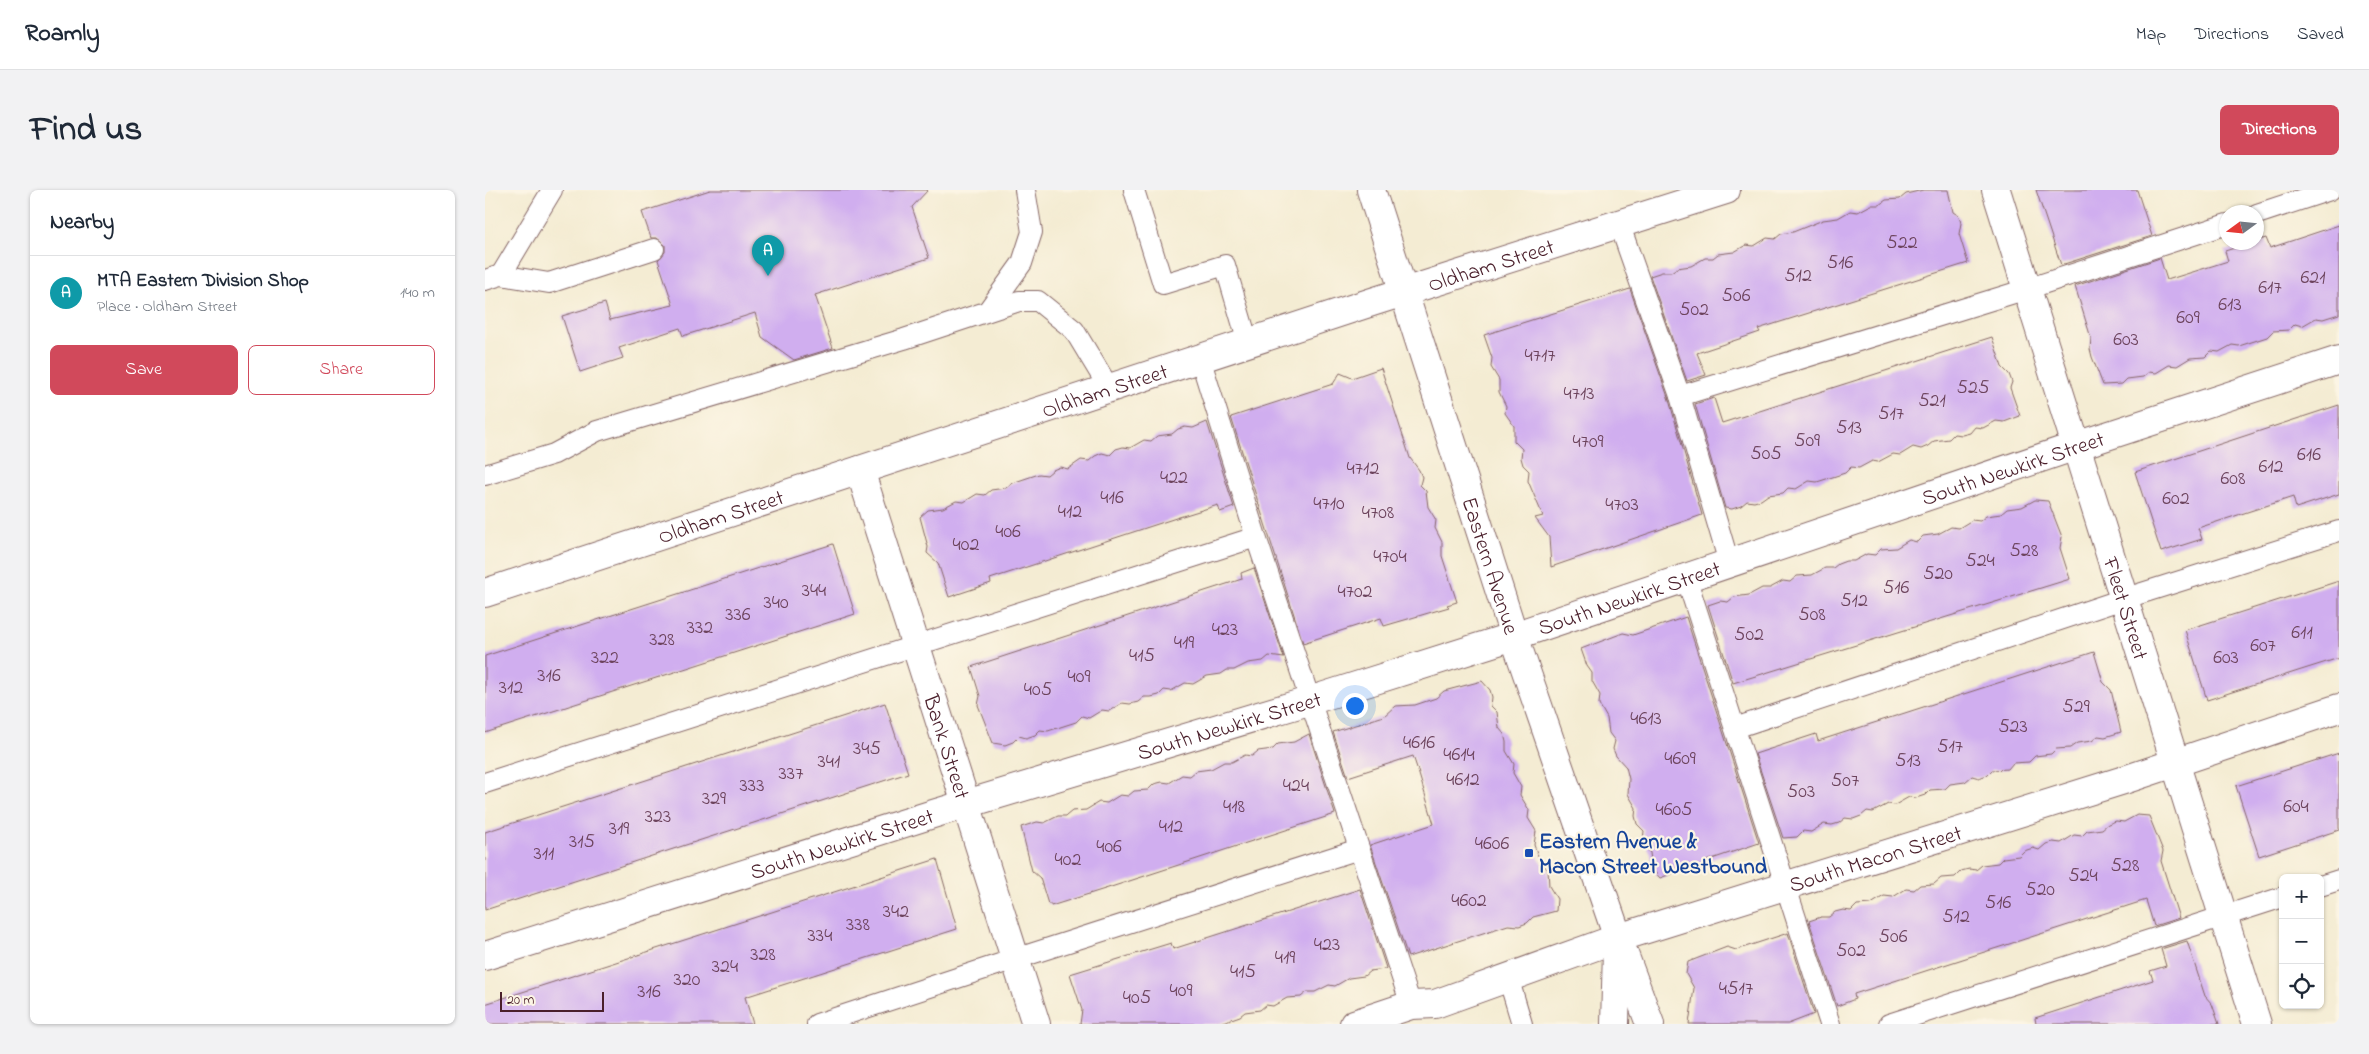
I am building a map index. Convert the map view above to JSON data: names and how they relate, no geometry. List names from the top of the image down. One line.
{"streets":{"street":["Oldham Street","South Newkirk Street","Eastern Avenue","Fleet Street","Bank Street","South Macon Street"]},"crossings":[["Oldham Street","Eastern Avenue"],["Oldham Street","Bank Street"],["South Newkirk Street","Eastern Avenue"],["South Newkirk Street","Fleet Street"],["South Newkirk Street","Bank Street"],["Eastern Avenue","South Macon Street"],["Fleet Street","South Macon Street"]],"places":{"transit":["Eastern Avenue & Macon Street Westbound"]},"house_numbers":["522","516","512","621","617","506","613","502","609","603","4717","525","4713","521","517","513","509","4709","505","616","612","4712","422","608","416","602","4710","4703","412","4708","406","402","528","4704","524","520","516","344","4702","512","340","336","508","332","423","611","502","328","419","607","415","322","603","316","409","312","405","529","4613","523","4616","517","345","4614","4609","513","341","337","4612","507","333","424","503","329","418","604","4605","323","412","319","315","4606","406","311","402","528","524","520","4602","516","342","512","338","334","506","423","502","328","419","324","415","320","4517","409","316","405"],"scale_bar":"20 m","north":"left","page":{"header":"Roamly","nav":["Map","Directions","Saved"],"title":"Find us","buttons":["Directions",["Save","Share"]],"heading":"Nearby","pins":"A","list":[{"mark":"A","name":"MTA Eastern Division Shop","note":"Place · Oldham Street","value":"140 m"}],"map_buttons":["+","−"],"scale":"20 m"}}
